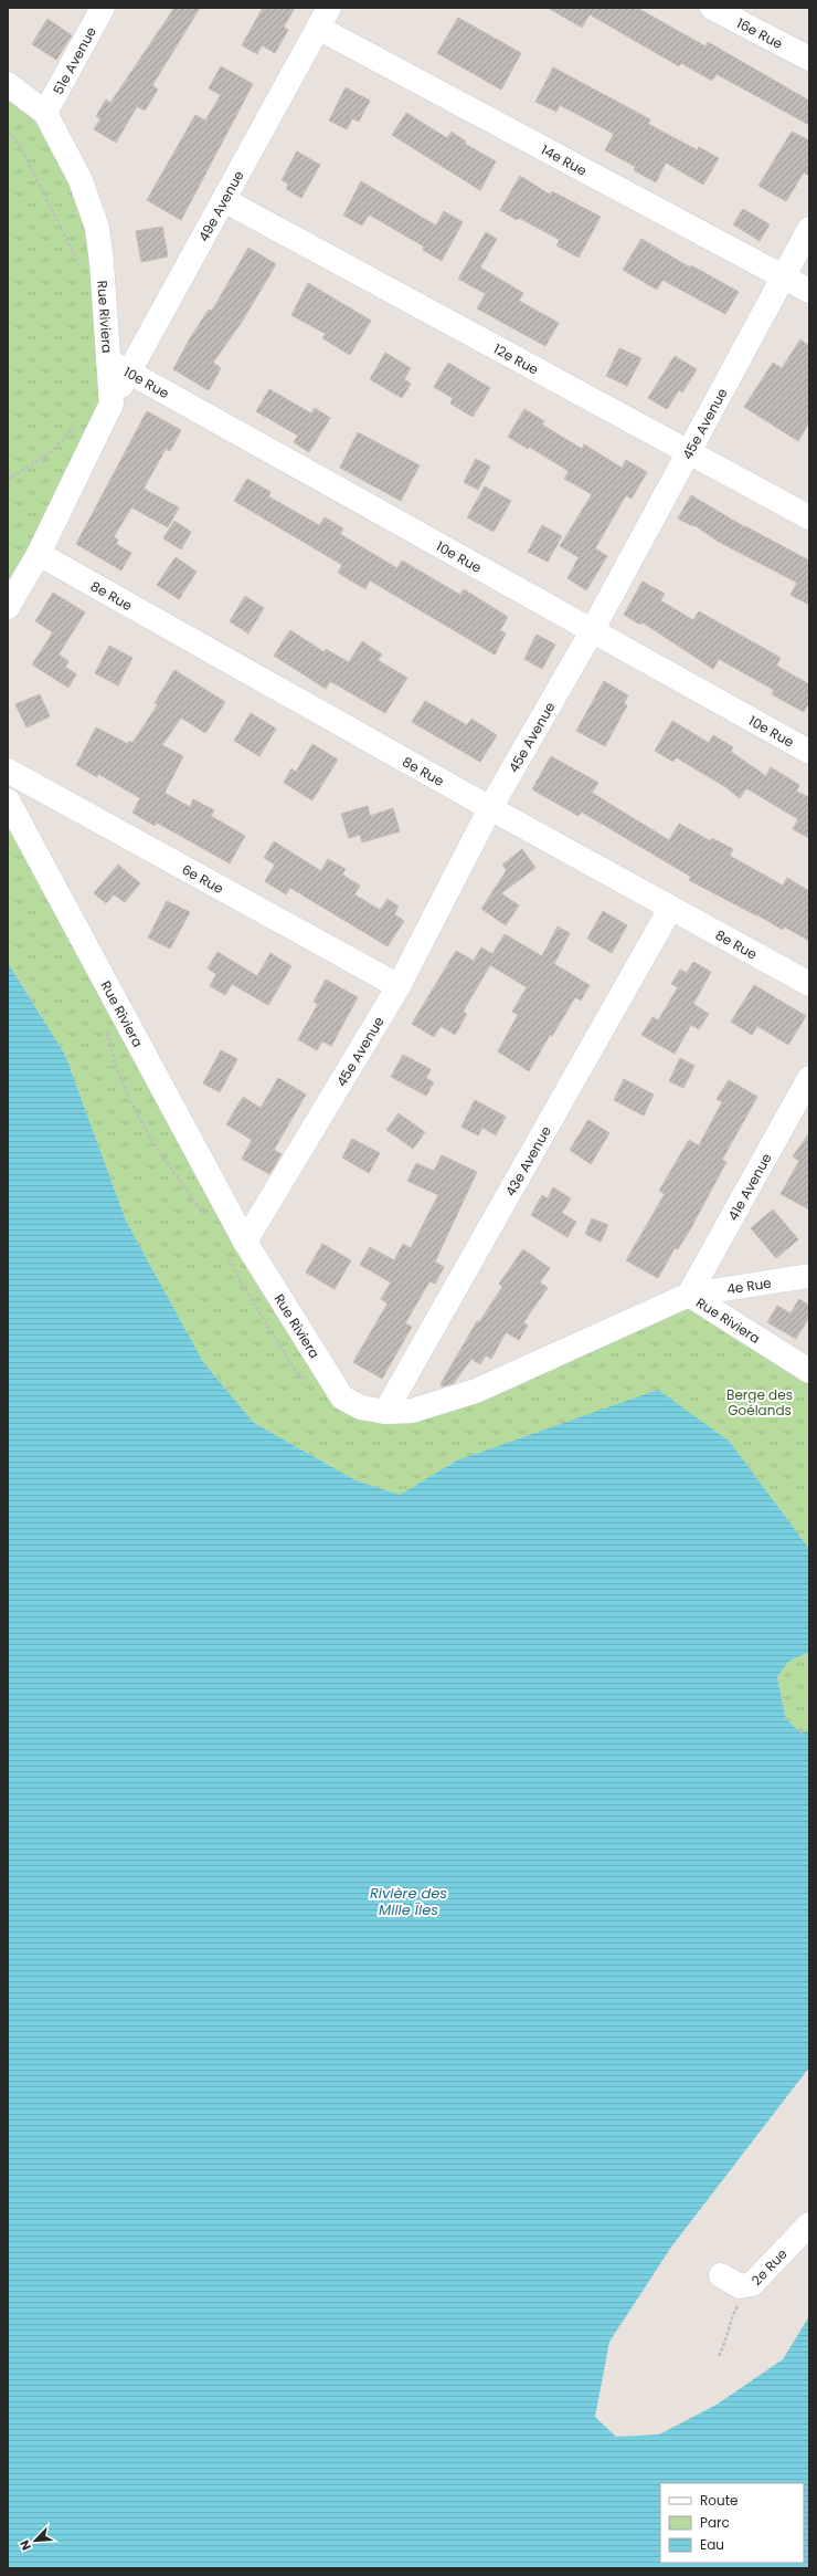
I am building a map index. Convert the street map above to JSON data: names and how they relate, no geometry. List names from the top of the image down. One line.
{"streets":{"street":["16e Rue","51e Avenue","14e Rue","49e Avenue","Rue Riviera","12e Rue","10e Rue","45e Avenue","8e Rue","6e Rue","43e Avenue","41e Avenue","4e Rue","2e Rue"]},"crossings":[["51e Avenue","Rue Riviera"],["14e Rue","49e Avenue"],["14e Rue","45e Avenue"],["49e Avenue","Rue Riviera"],["49e Avenue","12e Rue"],["49e Avenue","10e Rue"],["Rue Riviera","10e Rue"],["Rue Riviera","45e Avenue"],["Rue Riviera","8e Rue"],["Rue Riviera","43e Avenue"],["Rue Riviera","41e Avenue"],["Rue Riviera","4e Rue"],["12e Rue","45e Avenue"],["10e Rue","45e Avenue"],["45e Avenue","8e Rue"],["45e Avenue","6e Rue"],["8e Rue","43e Avenue"],["41e Avenue","4e Rue"]],"water":["Rivière des Mille Îles"],"parks":["Berge des Goélands"],"legend":["Route","Parc","Eau"],"north":"bottom left"}
